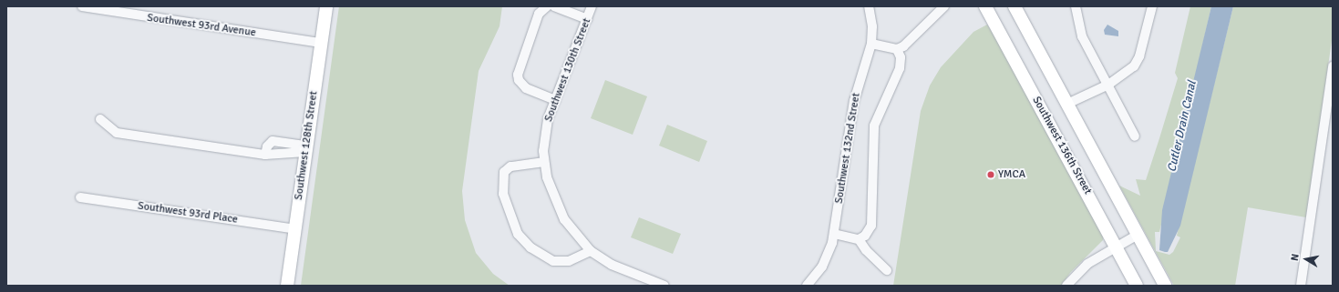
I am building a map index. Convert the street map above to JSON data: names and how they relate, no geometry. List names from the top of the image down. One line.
{"streets":{"street":["Southwest 93rd Avenue","Southwest 130th Street","Southwest 128th Street","Southwest 136th Street","Southwest 132nd Street","Southwest 93rd Place"]},"crossings":[["Southwest 93rd Avenue","Southwest 128th Street"],["Southwest 128th Street","Southwest 93rd Place"]],"water":["Cutler Drain Canal"],"places":["YMCA"],"north":"left"}
